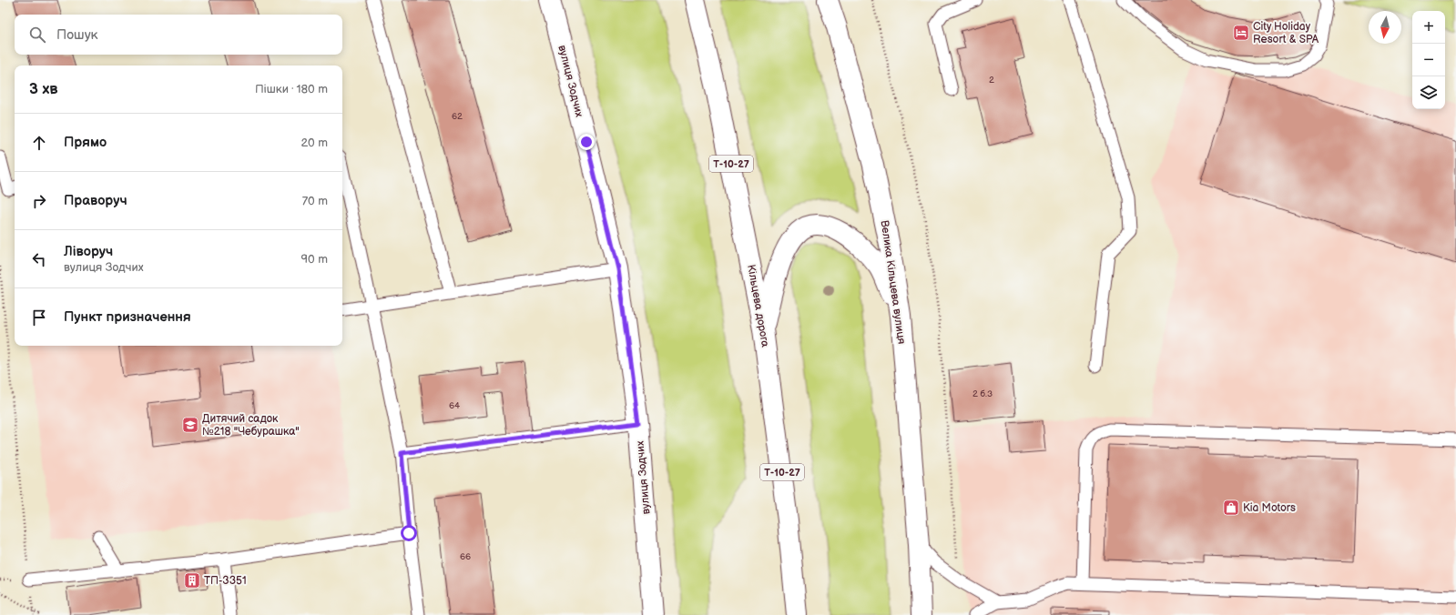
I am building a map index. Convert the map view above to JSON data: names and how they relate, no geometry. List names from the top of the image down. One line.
{"streets":{"main road":["вулиця Зодчих","Т-10-27","Велика Кільцева вулиця","Кільцева дорога"]},"places":{"hotel":["City Holiday Resort & SPA"],"school or university":["Дитячий садок №218 \"Чебурашка\""],"shop":["Kia Motors"],"building":["ТП-3351"]},"house_numbers":["2","62","2 б.3","64","66"],"north":"bottom","page":{"map_buttons":["+","−"],"search":"Пошук","heading":["3 хв","Пішки · 180 m"],"list":[["Прямо","20 m"],["Праворуч","70 m"],["Ліворуч","вулиця Зодчих","90 m"],"Пункт призначення"]}}
